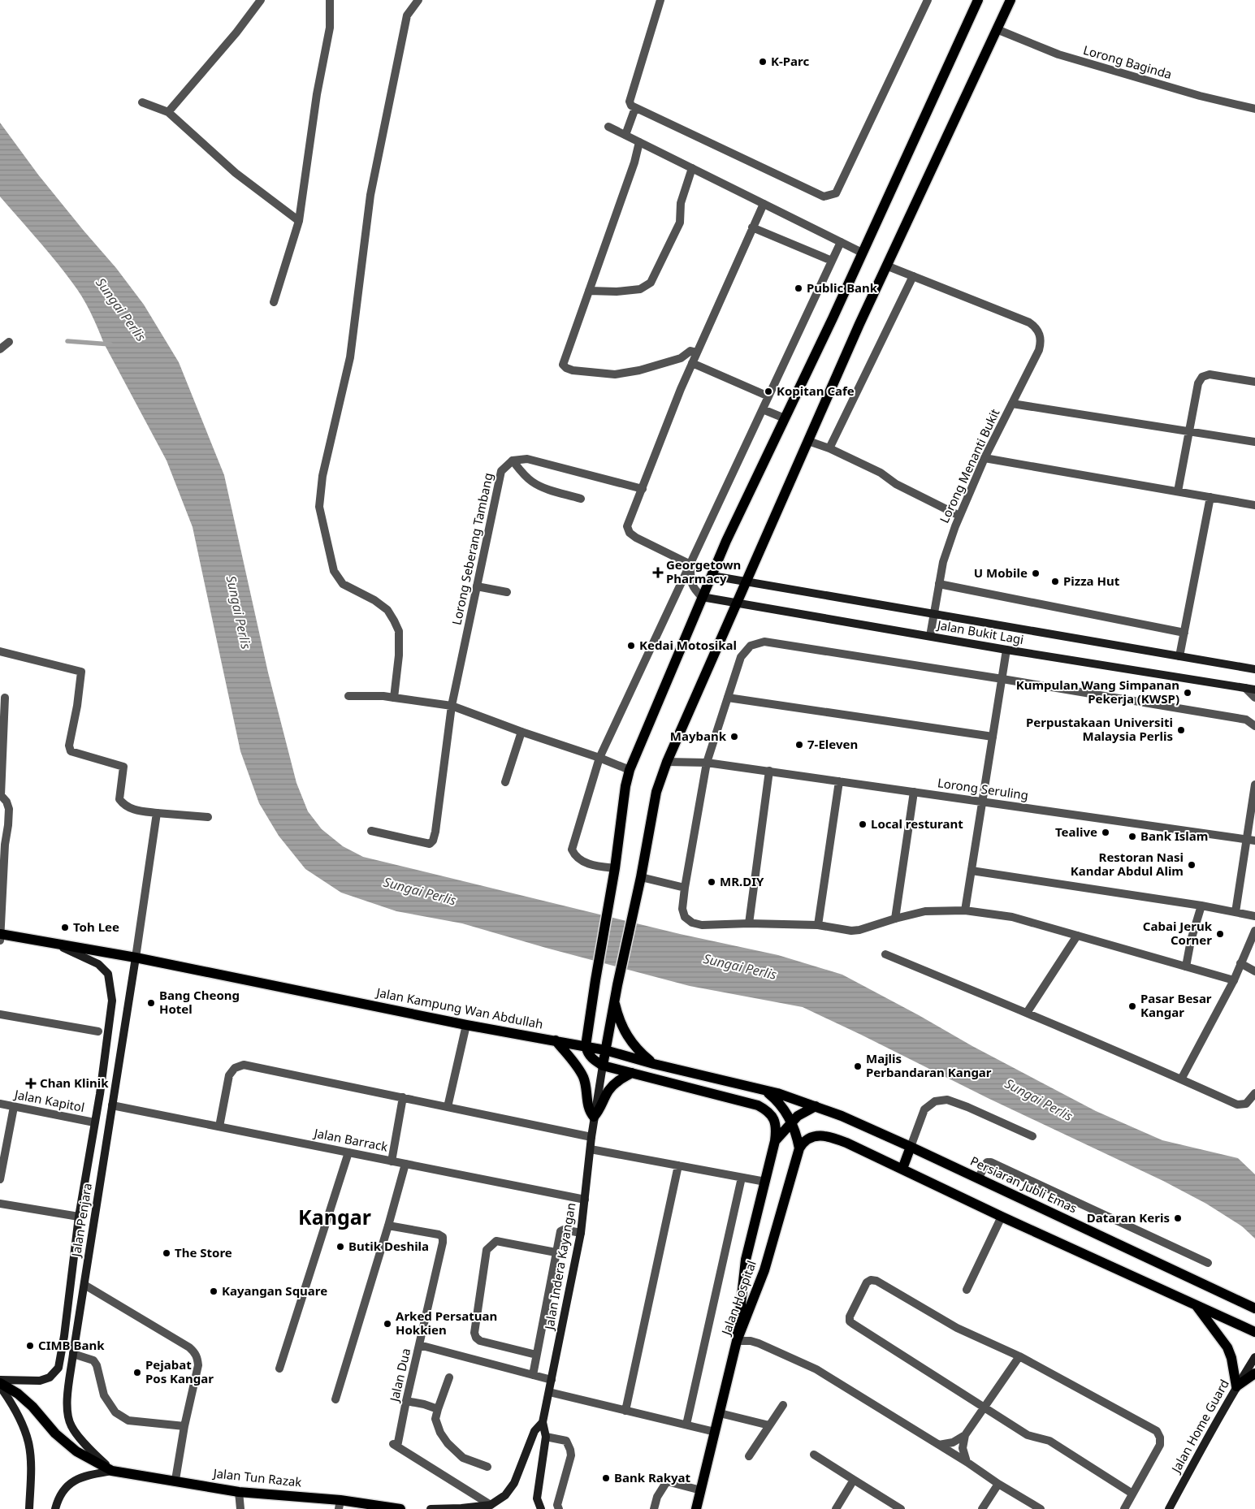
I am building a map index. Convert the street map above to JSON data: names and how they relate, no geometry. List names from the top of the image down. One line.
{"streets":{"main road":["Jalan Kampung Wan Abdullah","Persiaran Jubli Emas","Jalan Hospital","Jalan Tun Razak"],"street":["Lorong Baginda","Lorong Menanti Bukit","Lorong Seberang Tambang","Jalan Bukit Lagi","Lorong Seruling","Jalan Kapitol","Jalan Barrack","Jalan Penjara","Jalan Indera Kayangan","Jalan Dua","Jalan Home Guard"]},"crossings":[["Lorong Menanti Bukit","Jalan Bukit Lagi"],["Jalan Kampung Wan Abdullah","Persiaran Jubli Emas"],["Jalan Kampung Wan Abdullah","Jalan Penjara"],["Jalan Kapitol","Jalan Penjara"],["Jalan Barrack","Jalan Penjara"],["Jalan Barrack","Jalan Indera Kayangan"],["Jalan Penjara","Jalan Tun Razak"]],"districts":["Kangar"],"water":["Sungai Perlis"],"places":{"other":["K-Parc","Public Bank","Kopitan Cafe","U Mobile","Pizza Hut","Kedai Motosikal","Kumpulan Wang Simpanan Pekerja (KWSP)","Perpustakaan Universiti Malaysia Perlis","Maybank","7-Eleven","Local resturant","Tealive","Bank Islam","Restoran Nasi Kandar Abdul Alim","MR.DIY","Toh Lee","Cabai Jeruk Corner","Bang Cheong Hotel","Pasar Besar Kangar","Majlis Perbandaran Kangar","Dataran Keris","Butik Deshila","The Store","Kayangan Square","Arked Persatuan Hokkien","CIMB Bank","Pejabat Pos Kangar","Bank Rakyat"],"health":["Georgetown Pharmacy","Chan Klinik"]}}
